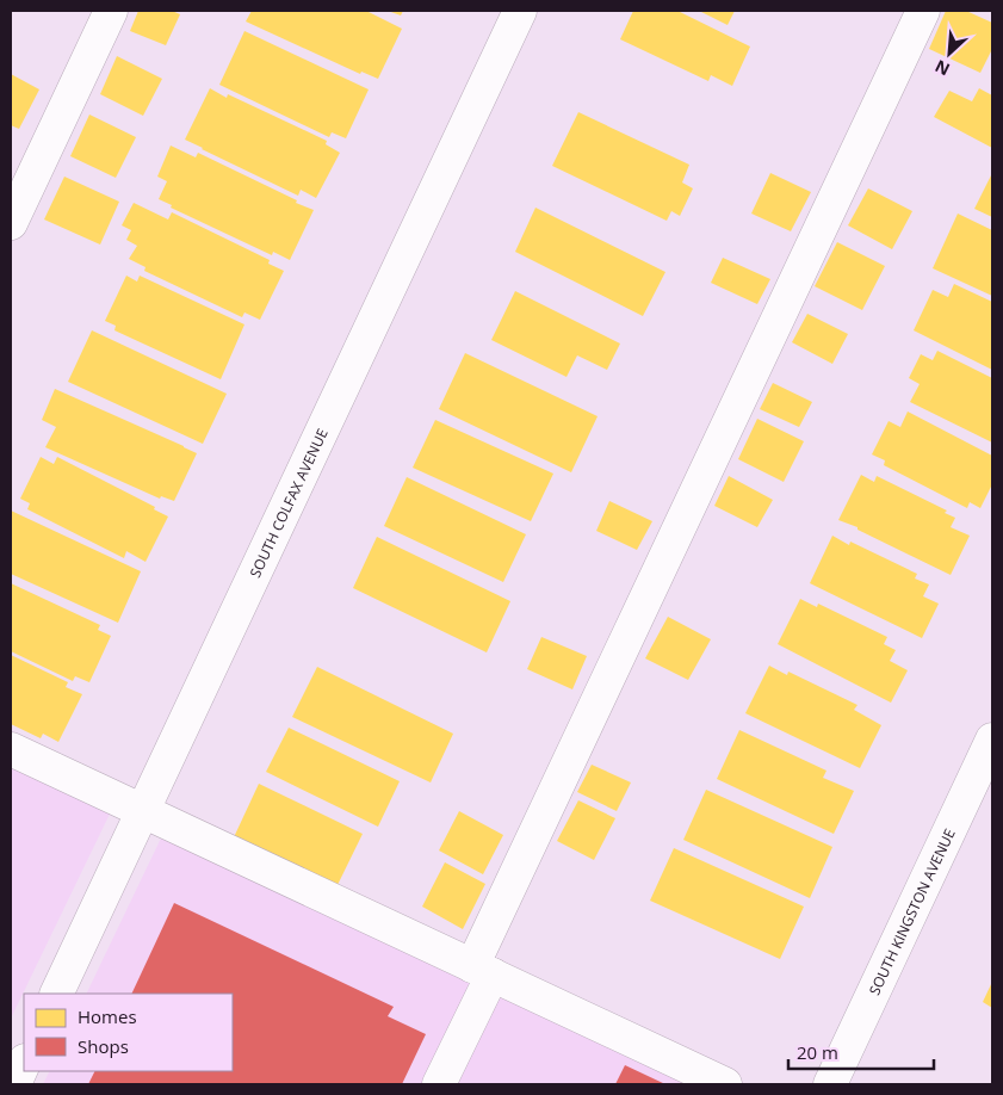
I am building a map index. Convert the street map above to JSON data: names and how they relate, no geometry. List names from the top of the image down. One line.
{"streets":{"street":["SOUTH COLFAX AVENUE","SOUTH KINGSTON AVENUE"]},"legend":["Homes","Shops"],"scale_bar":"20 m","north":"bottom left"}
